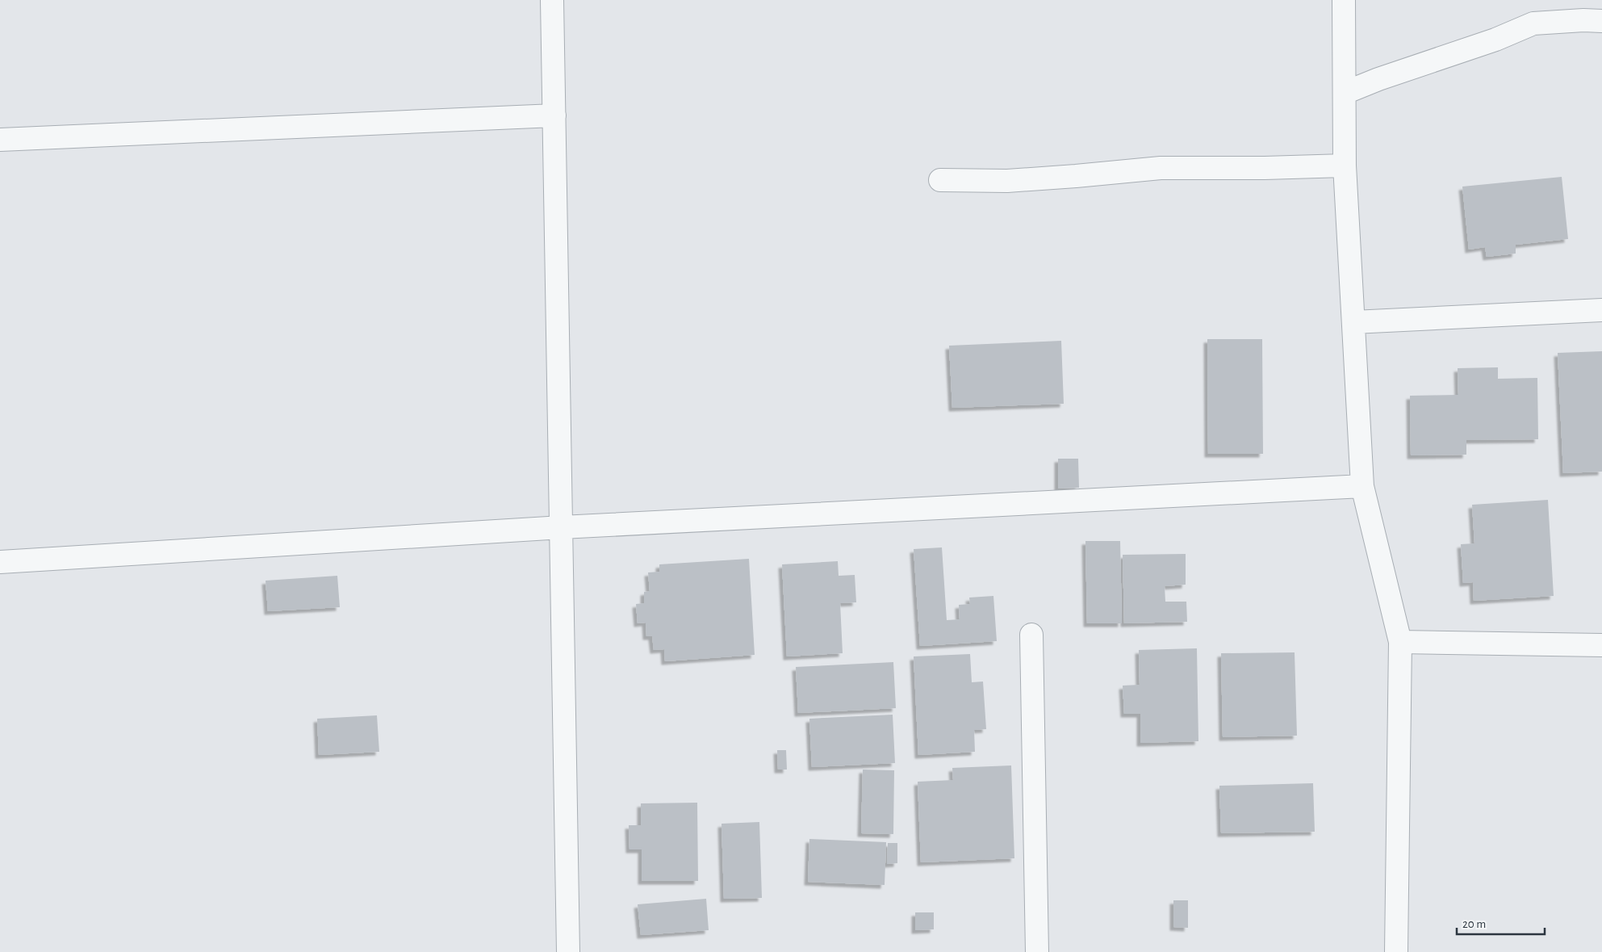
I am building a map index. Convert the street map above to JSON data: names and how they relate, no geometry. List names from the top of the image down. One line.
{"scale_bar":"20 m"}
